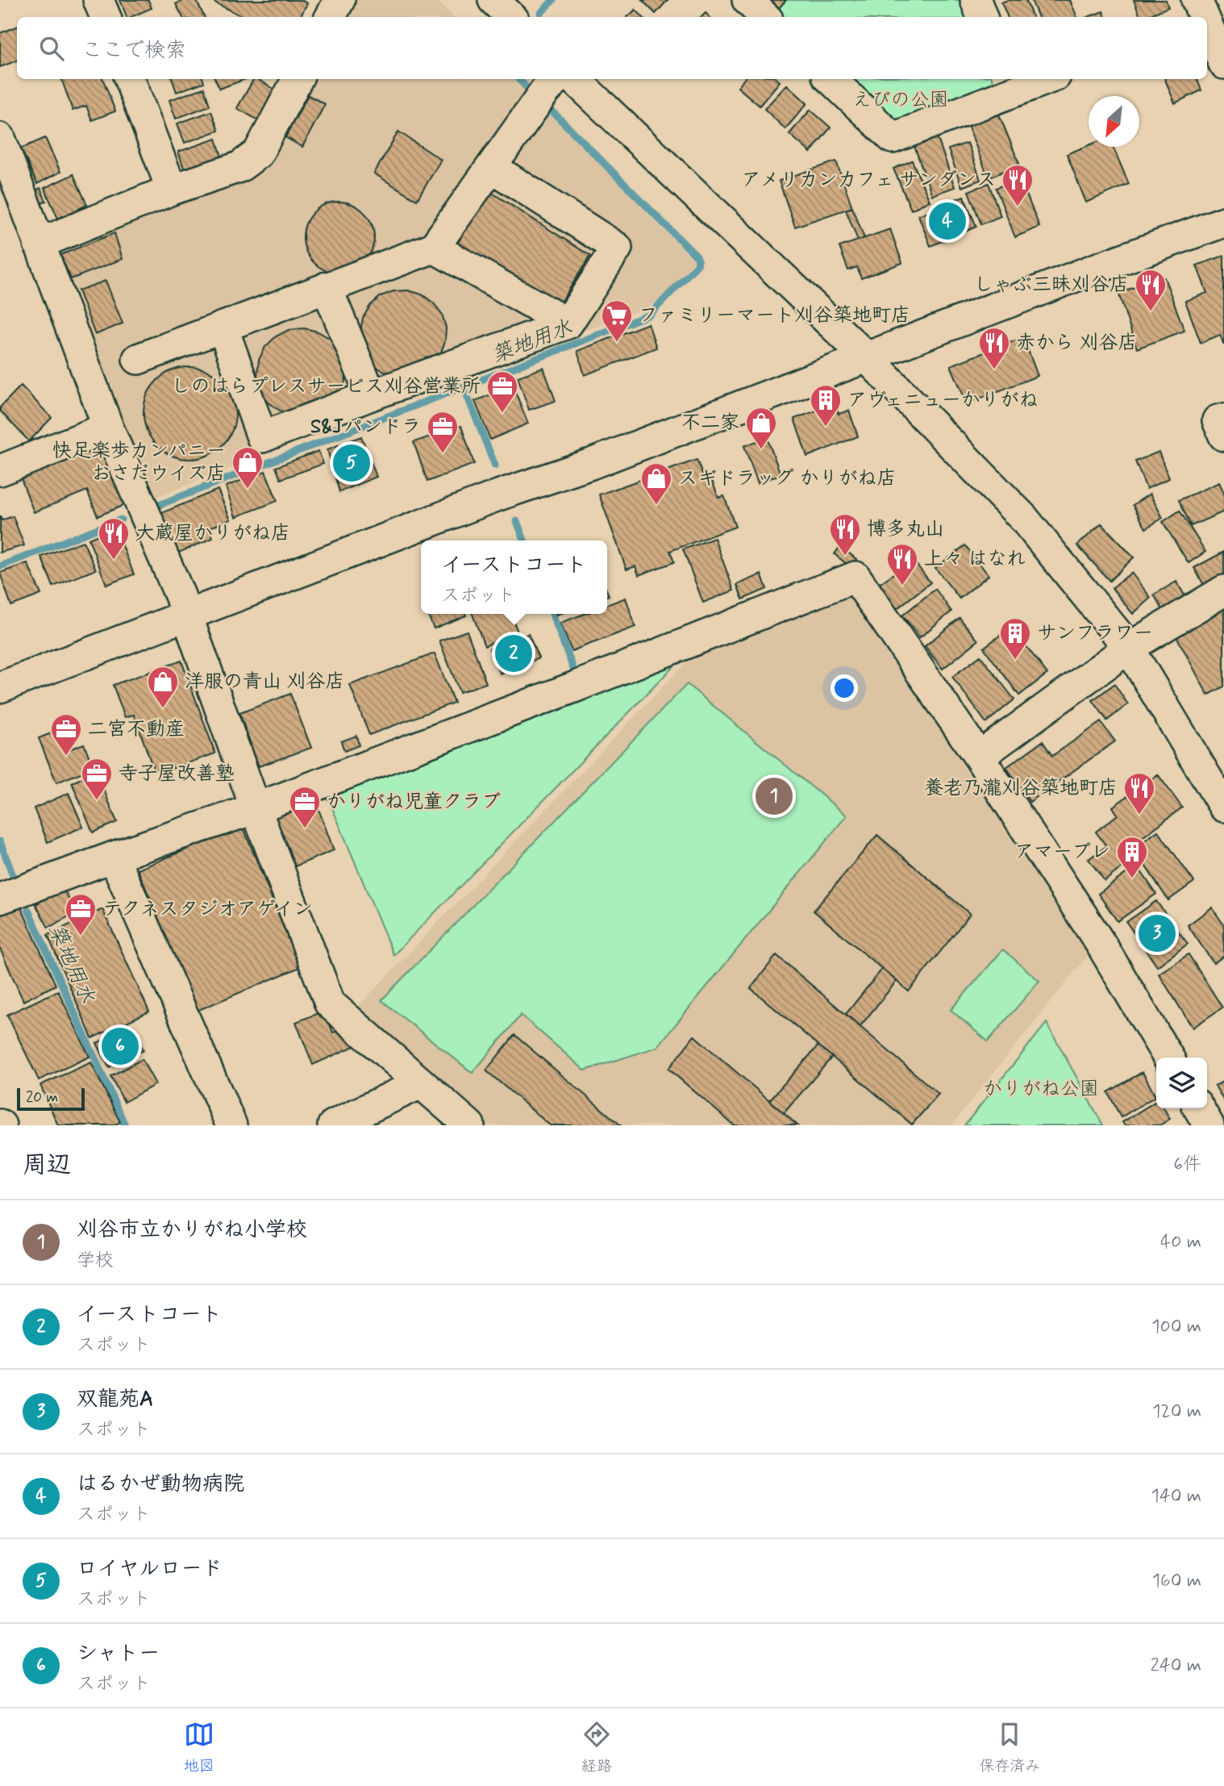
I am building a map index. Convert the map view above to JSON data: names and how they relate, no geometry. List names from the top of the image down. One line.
{"water":["築地用水"],"parks":["えびの公園","かりがね公園"],"places":{"restaurant":["アメリカンカフェ サンダンス","しゃぶ三昧刈谷店","赤から 刈谷店","博多丸山","大蔵屋かりがね店","上々 はなれ","養老乃瀧刈谷築地町店"],"supermarket":["ファミリーマート刈谷築地町店"],"office":["しのはらプレスサービス刈谷営業所","S&Jパンドラ","二宮不動産","寺子屋改善塾","かりがね児童クラブ","テクネスタジオアゲイン"],"building":["アヴェニューかりがね","サンフラワー","アマーブレ"],"shop":["不二家","快足楽歩カンパニー おさだウイズ店","スギドラッグ かりがね店","洋服の青山 刈谷店"]},"scale_bar":"20 m","north":"bottom left","page":{"search":"ここで検索","pins":["4","5","2","1","3","6"],"popup":["イーストコート","スポット"],"scale":"20 m","heading":["周辺","6件"],"list":[{"mark":"1","name":"刈谷市立かりがね小学校","note":"学校","value":"40 m"},{"mark":"2","name":"イーストコート","note":"スポット","value":"100 m"},{"mark":"3","name":"双龍苑A","note":"スポット","value":"120 m"},{"mark":"4","name":"はるかぜ動物病院","note":"スポット","value":"140 m"},{"mark":"5","name":"ロイヤルロード","note":"スポット","value":"160 m"},{"mark":"6","name":"シャトー","note":"スポット","value":"240 m"}],"nav":["地図","経路","保存済み"]}}
